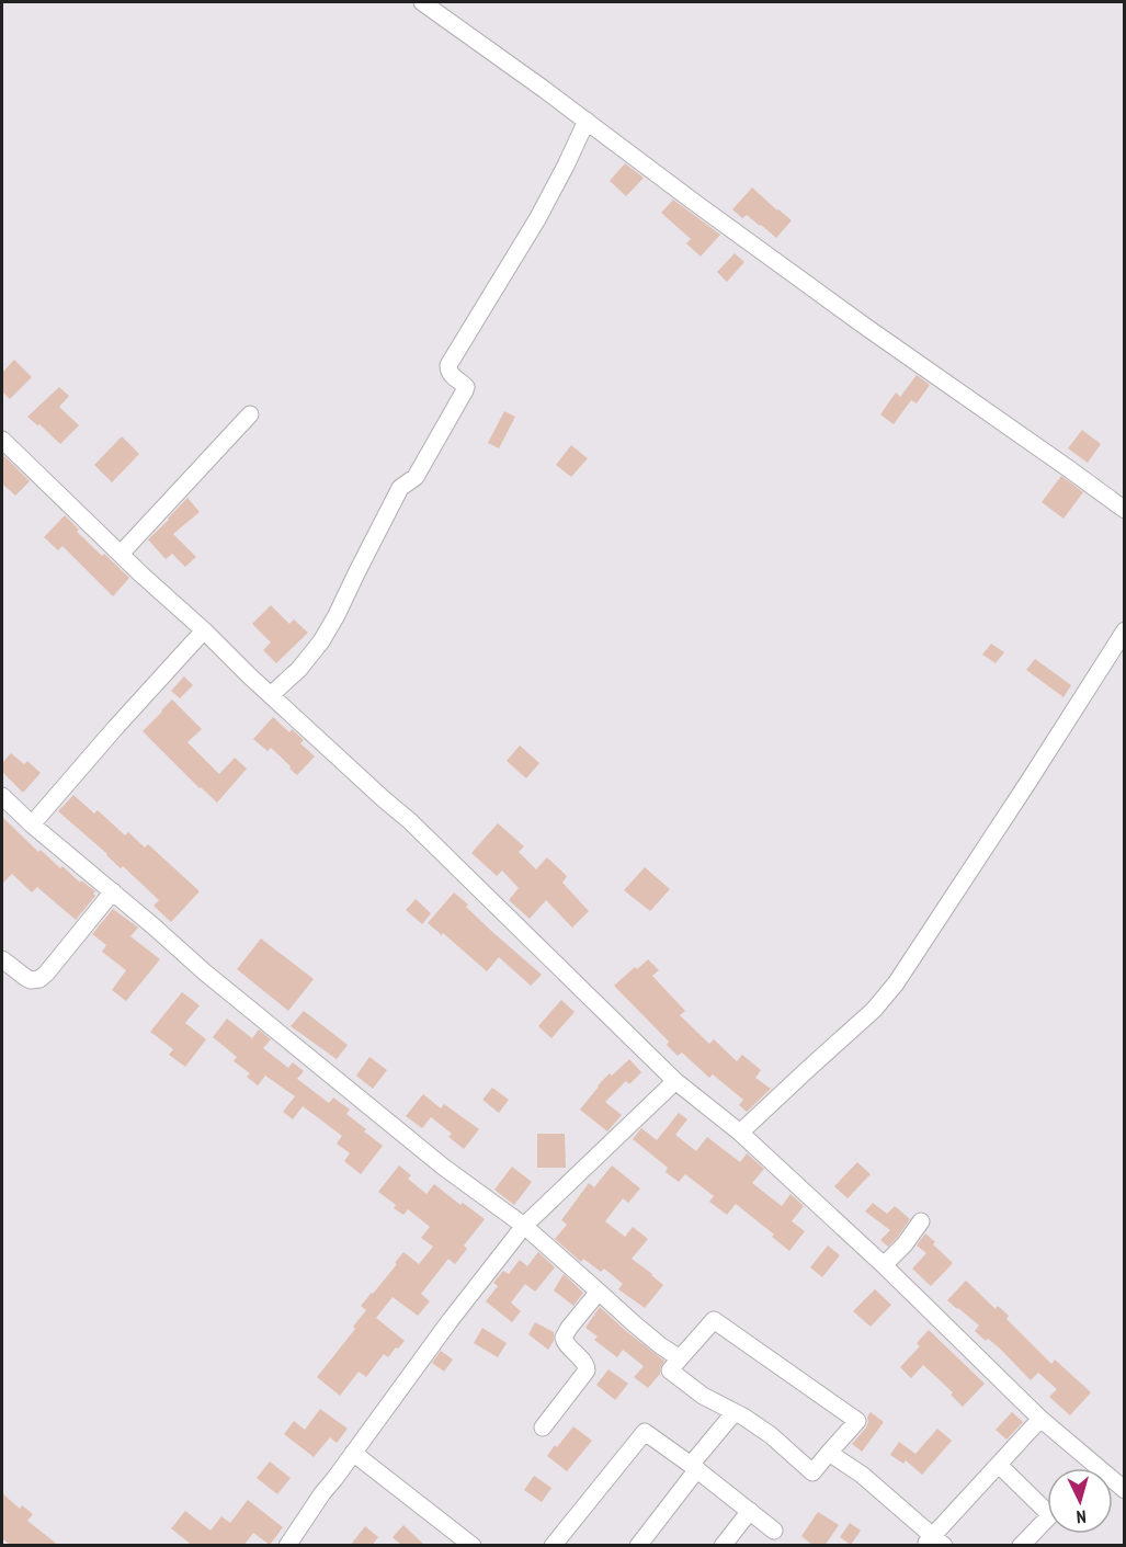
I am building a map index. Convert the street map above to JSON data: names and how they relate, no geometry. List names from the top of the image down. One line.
{"north":"bottom"}
